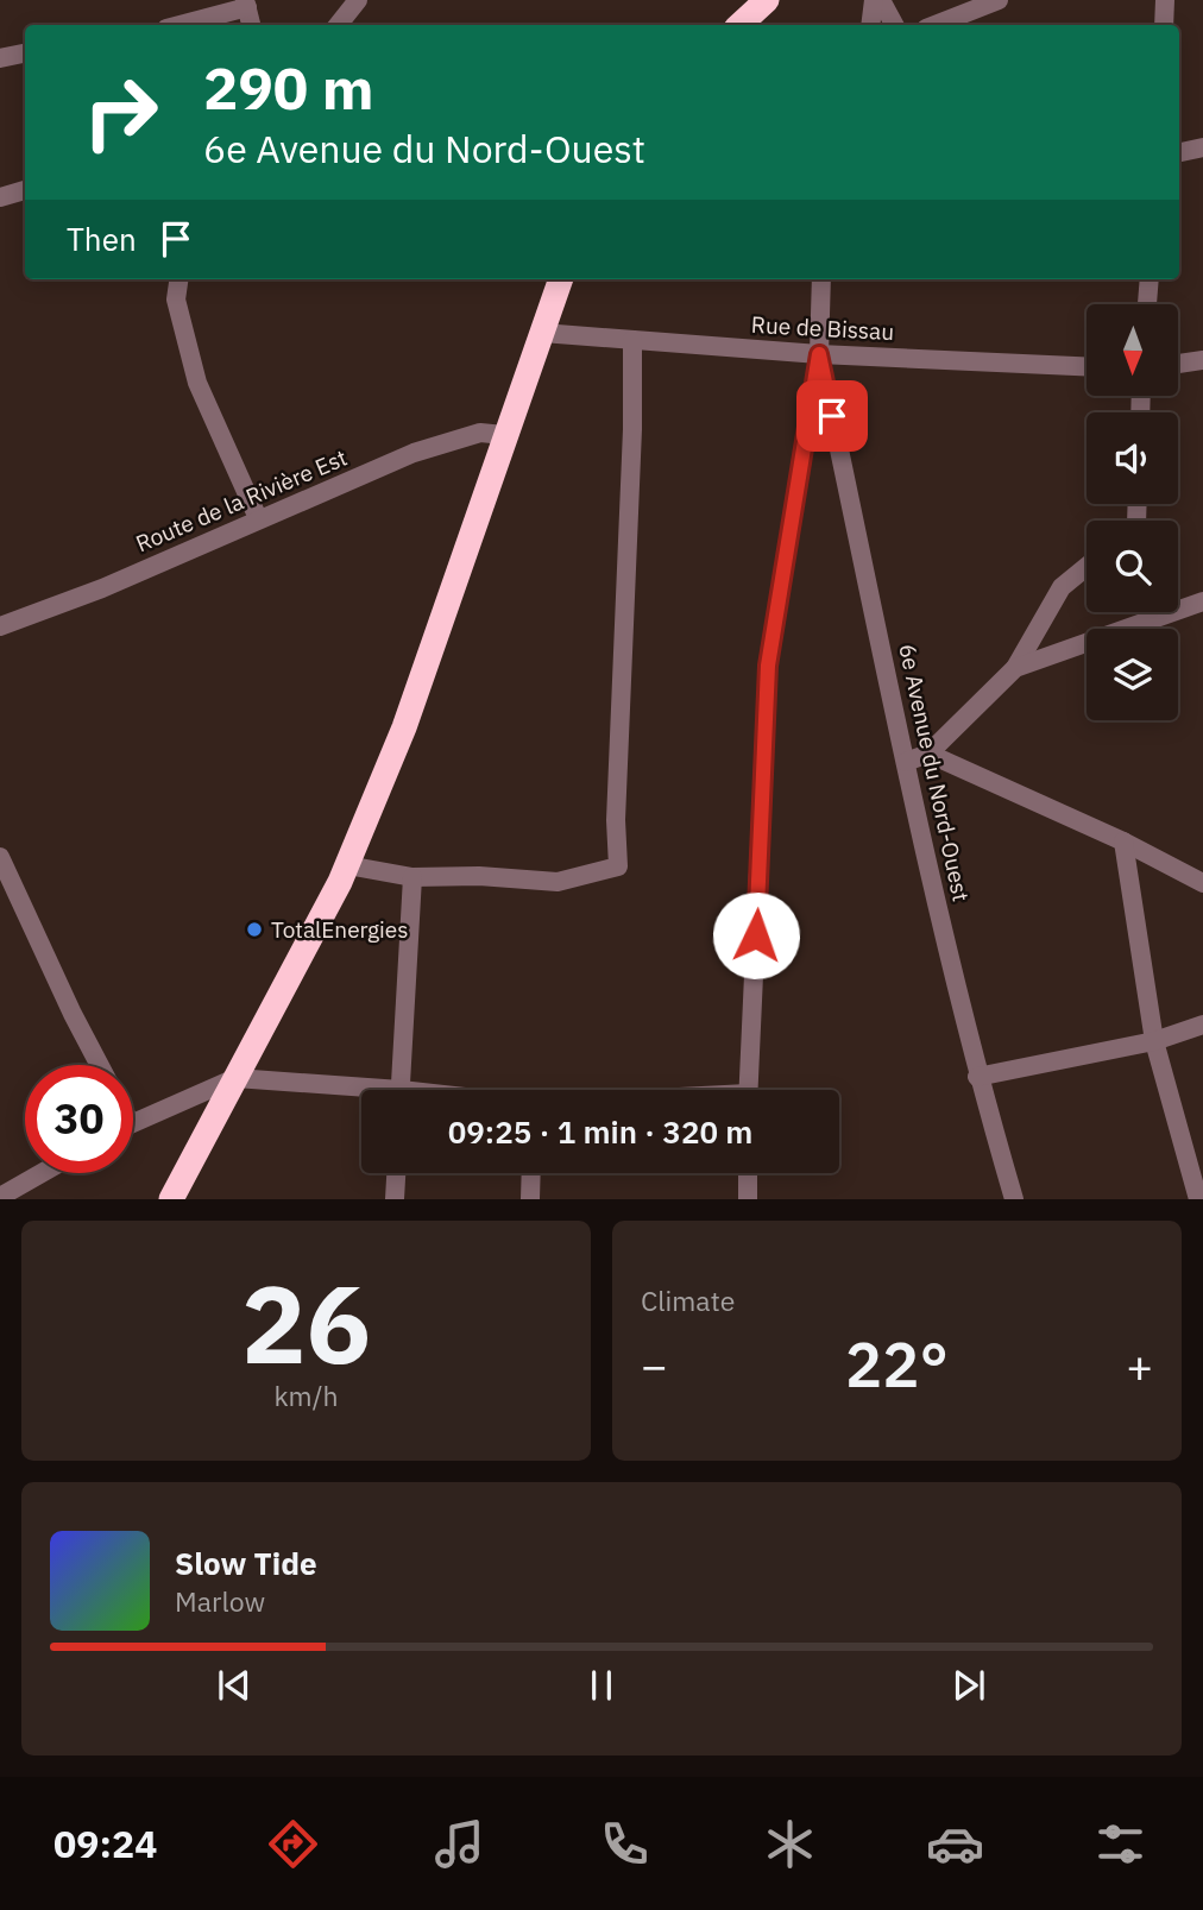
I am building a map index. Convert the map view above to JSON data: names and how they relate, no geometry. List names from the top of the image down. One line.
{"streets":{"street":["Rue de Bissau","Route de la Rivière Est","6e Avenue du Nord-Ouest"]},"crossings":[["Rue de Bissau","6e Avenue du Nord-Ouest"]],"places":["TotalEnergies"],"north":"bottom","page":{"turn":["290 m","6e Avenue du Nord-Ouest"],"then":"Then","limit":"30","trip":"09:25 · 1 min · 320 m","tile":[["26","km/h"],"Climate"],"heat":["−","22°","+"],"song":["Slow Tide","Marlow"],"tabs":"09:24"}}
